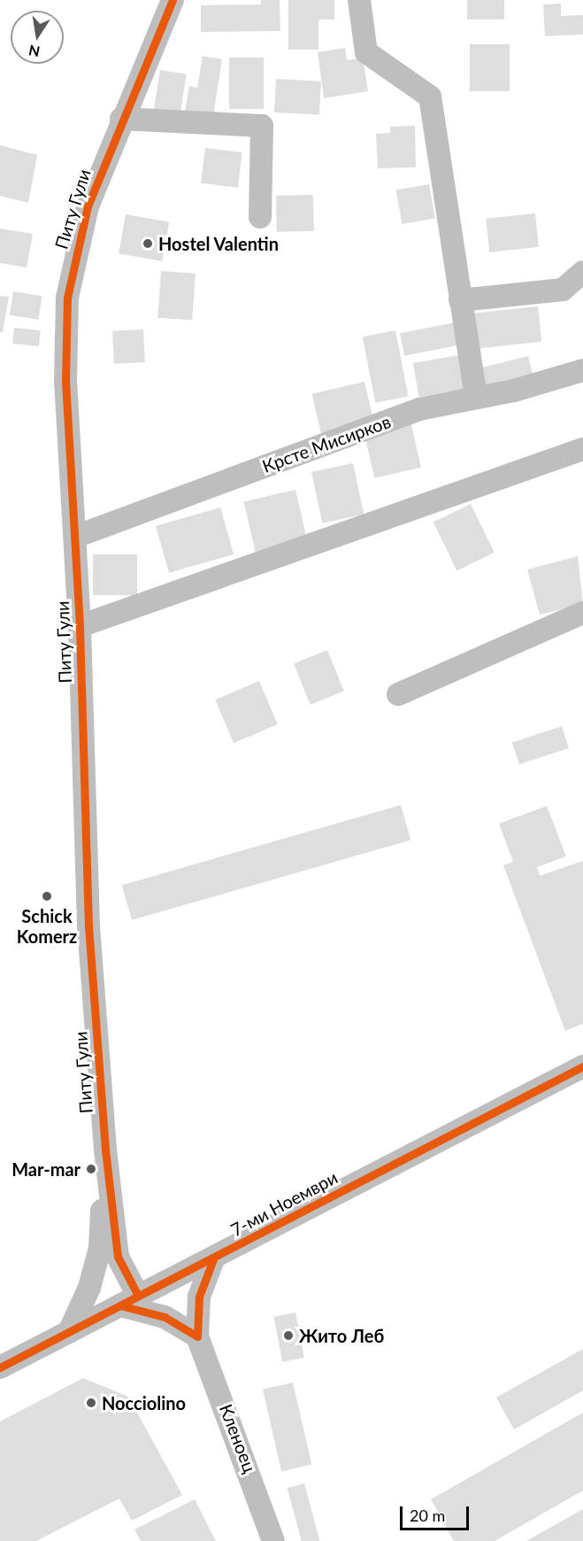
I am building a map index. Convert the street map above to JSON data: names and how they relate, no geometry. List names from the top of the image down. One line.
{"streets":{"street":["Питу Гули","Крсте Мисирков","7-ми Ноември","Кленоец"]},"crossings":[["Питу Гули","Крсте Мисирков"],["Питу Гули","7-ми Ноември"],["7-ми Ноември","Кленоец"]],"places":["Hostel Valentin","Schick Komerz","Mar-mar","Жито Леб","Nocciolino"],"scale_bar":"20 m","north":"bottom"}
